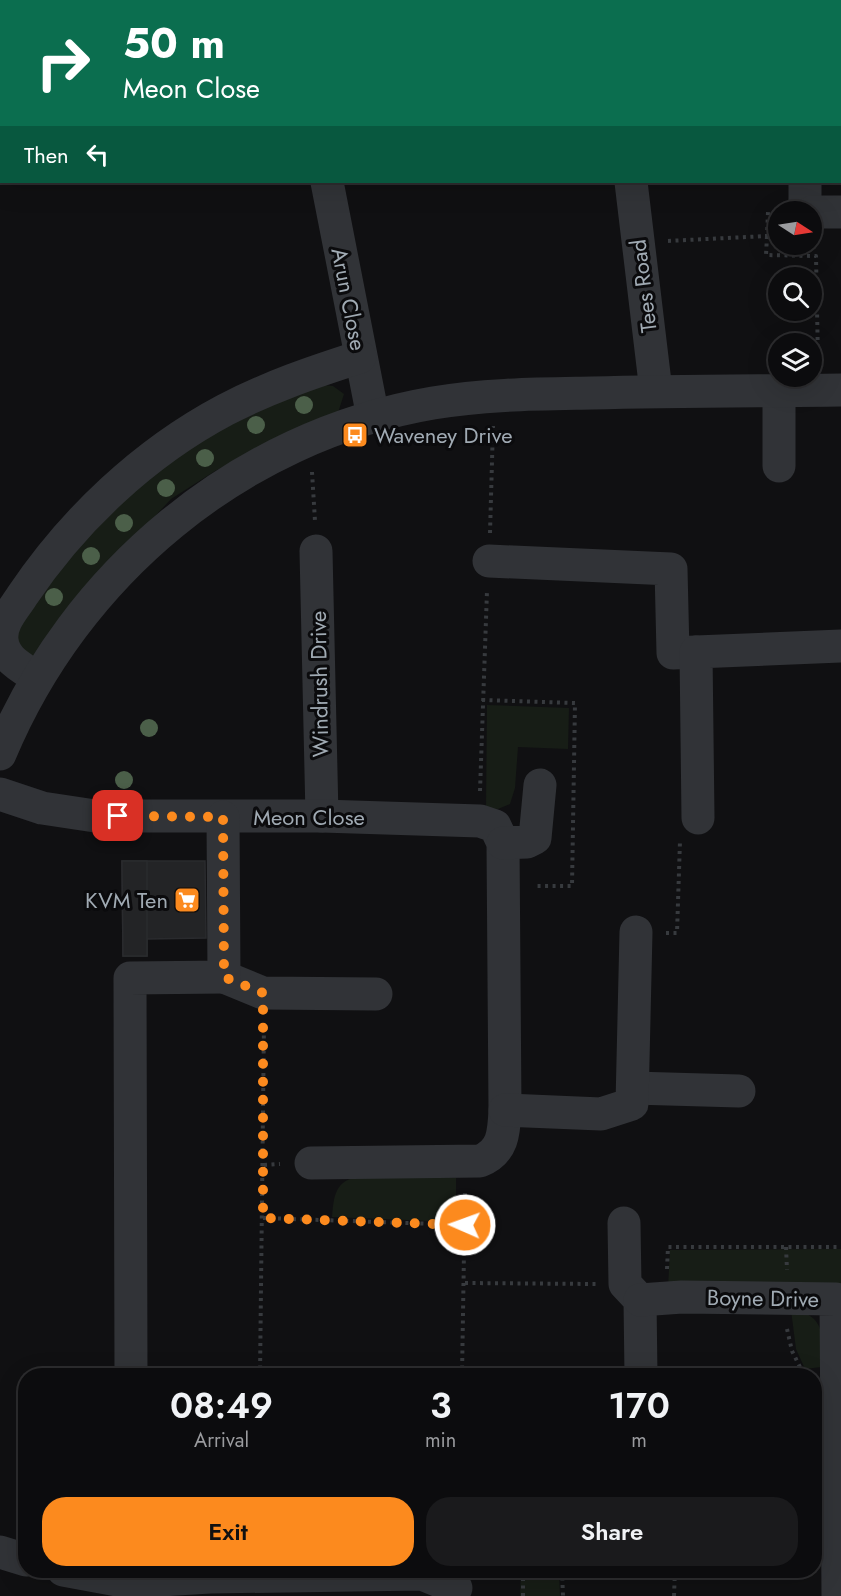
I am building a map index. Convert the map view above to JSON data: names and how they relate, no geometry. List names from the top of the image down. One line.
{"streets":{"street":["Tees Road","Arun Close","Windrush Drive","Meon Close","Boyne Drive"]},"crossings":[["Windrush Drive","Meon Close"]],"places":{"bus stop":["Waveney Drive"],"supermarket":["KVM Ten"]},"north":"right","page":{"turn":["50 m","Meon Close"],"then":"Then","eta":["08:49","Arrival","3","min","170","m"],"buttons":["Exit","Share"]}}
